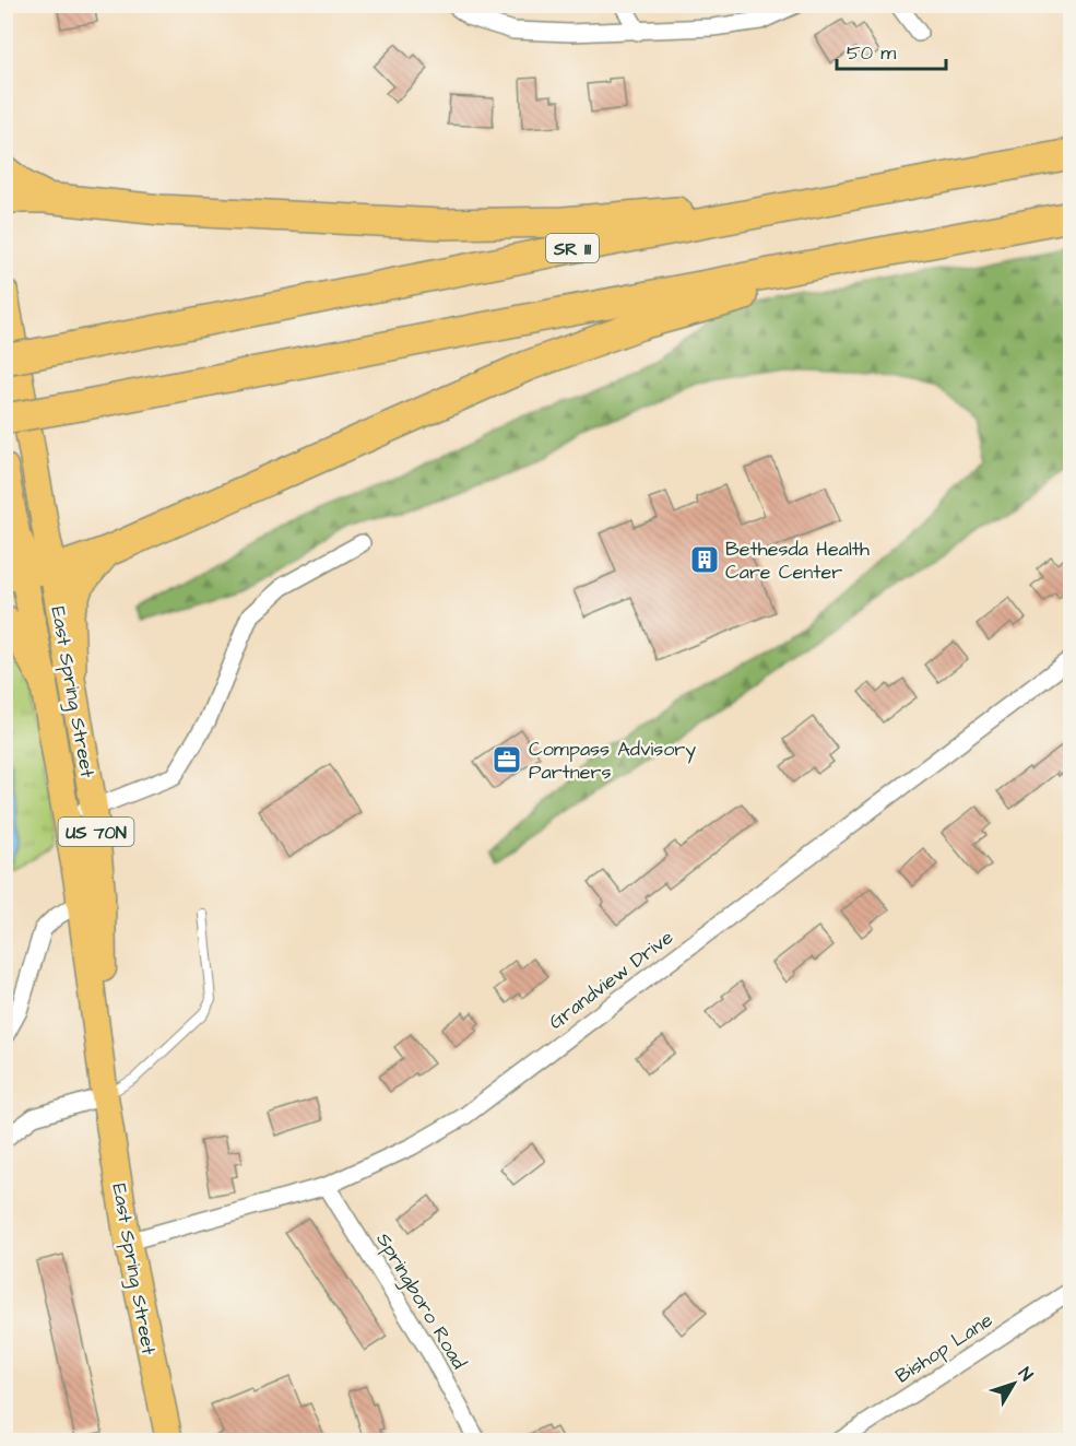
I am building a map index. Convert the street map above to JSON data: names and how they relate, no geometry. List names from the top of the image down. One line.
{"streets":{"highway":["SR 111"],"main road":["East Spring Street","US 70N"],"street":["Grandview Drive","Springboro Road","Bishop Lane"]},"crossings":[["East Spring Street","Grandview Drive"],["Grandview Drive","Springboro Road"]],"places":{"building":["Bethesda Health Care Center"],"office":["Compass Advisory Partners"]},"scale_bar":"50 m","north":"top right"}
